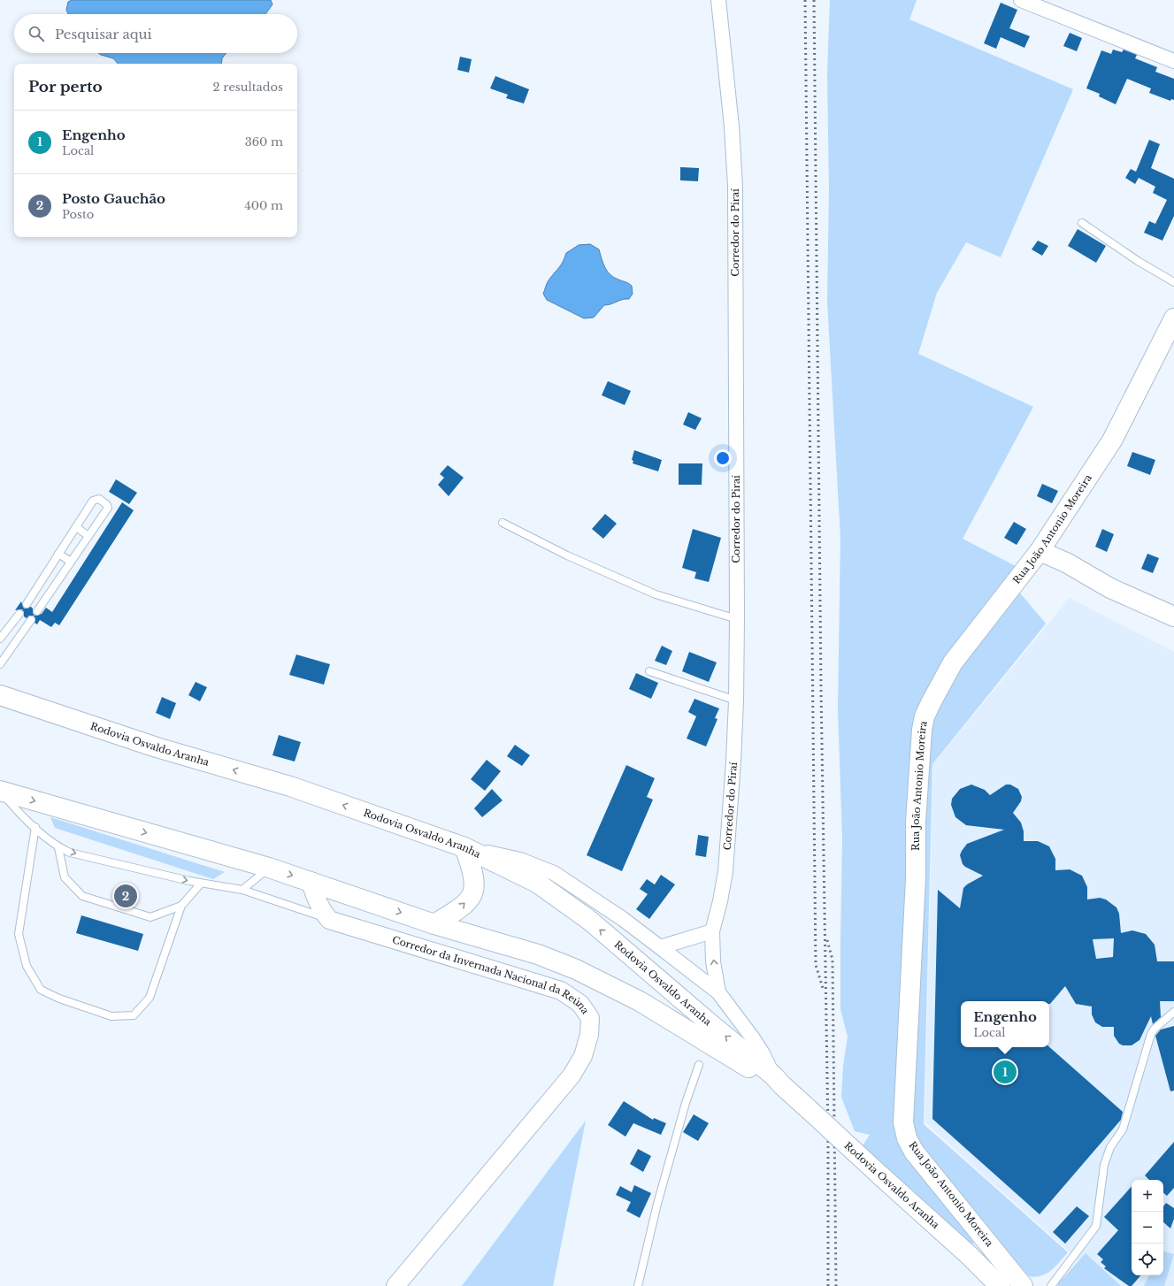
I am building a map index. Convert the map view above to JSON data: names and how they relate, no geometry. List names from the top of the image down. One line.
{"streets":{"main road":["Rua João Antonio Moreira","Rodovia Osvaldo Aranha"],"street":["Corredor do Piraí","Corredor da Invernada Nacional da Reúna"]},"page":{"search":"Pesquisar aqui","heading":["Por perto","2 resultados"],"list":[{"mark":"1","name":"Engenho","note":"Local","value":"360 m"},{"mark":"2","name":"Posto Gauchão","note":"Posto","value":"400 m"}],"pins":["2","1"],"popup":["Engenho","Local"],"map_buttons":["+","−"]}}
